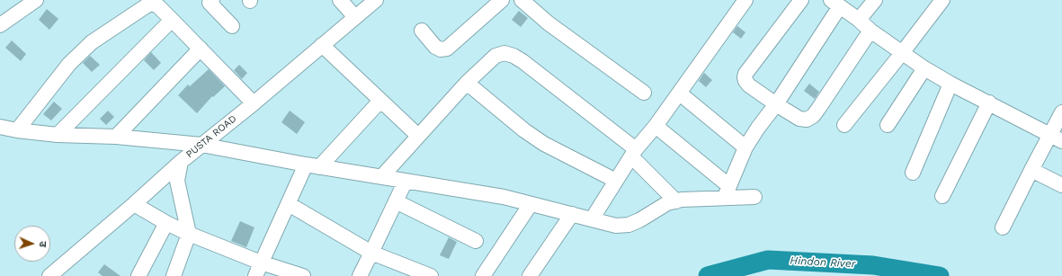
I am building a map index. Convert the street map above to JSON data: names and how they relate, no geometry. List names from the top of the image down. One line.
{"streets":{"street":["PUSTA ROAD"]},"water":["Hindon River"],"north":"right"}
